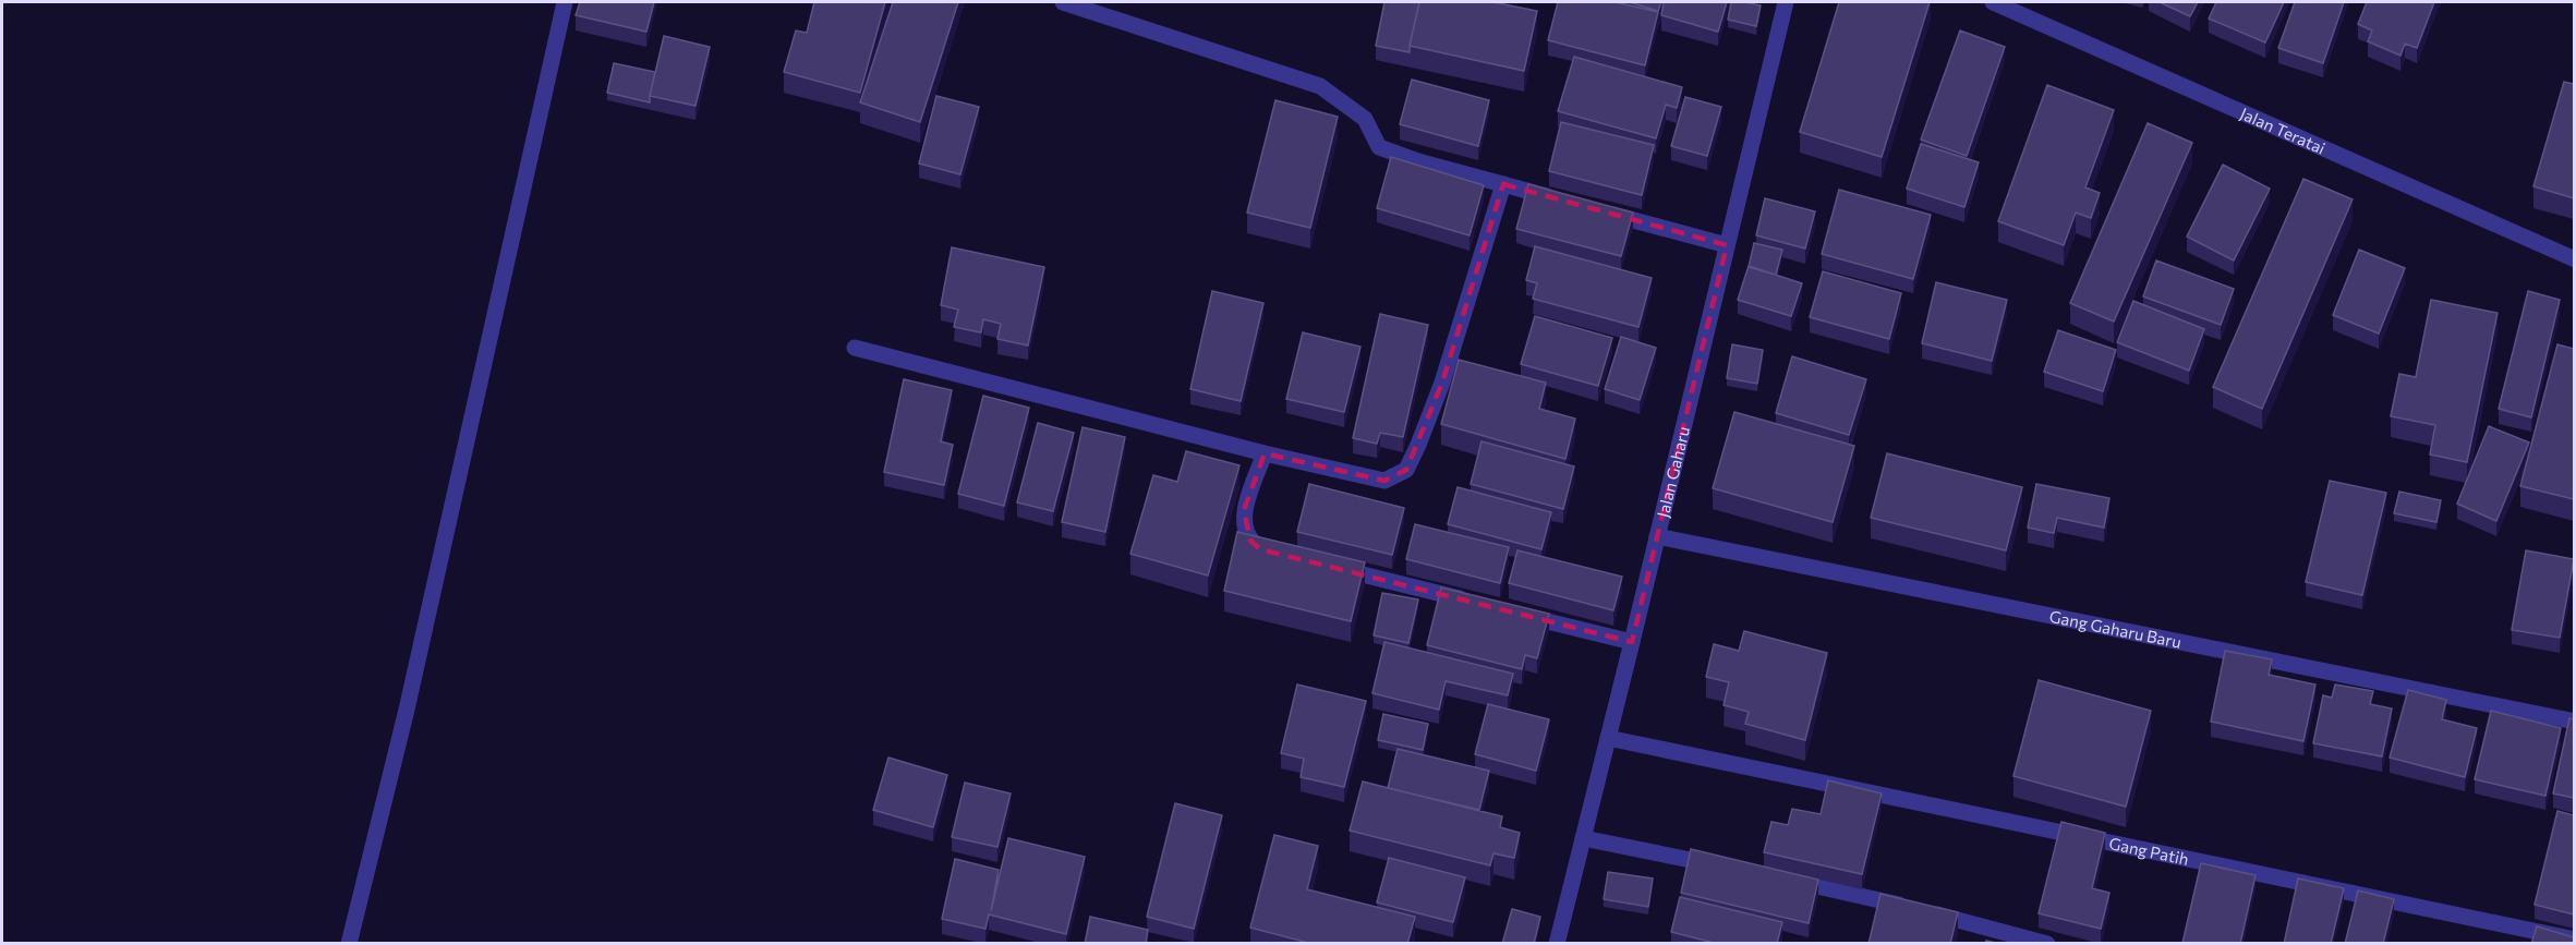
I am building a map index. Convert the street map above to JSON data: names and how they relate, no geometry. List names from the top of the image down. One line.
{"streets":{"street":["Jalan Teratai","Jalan Gaharu","Gang Gaharu Baru","Gang Patih"]},"crossings":[["Jalan Gaharu","Gang Gaharu Baru"],["Jalan Gaharu","Gang Patih"]]}
